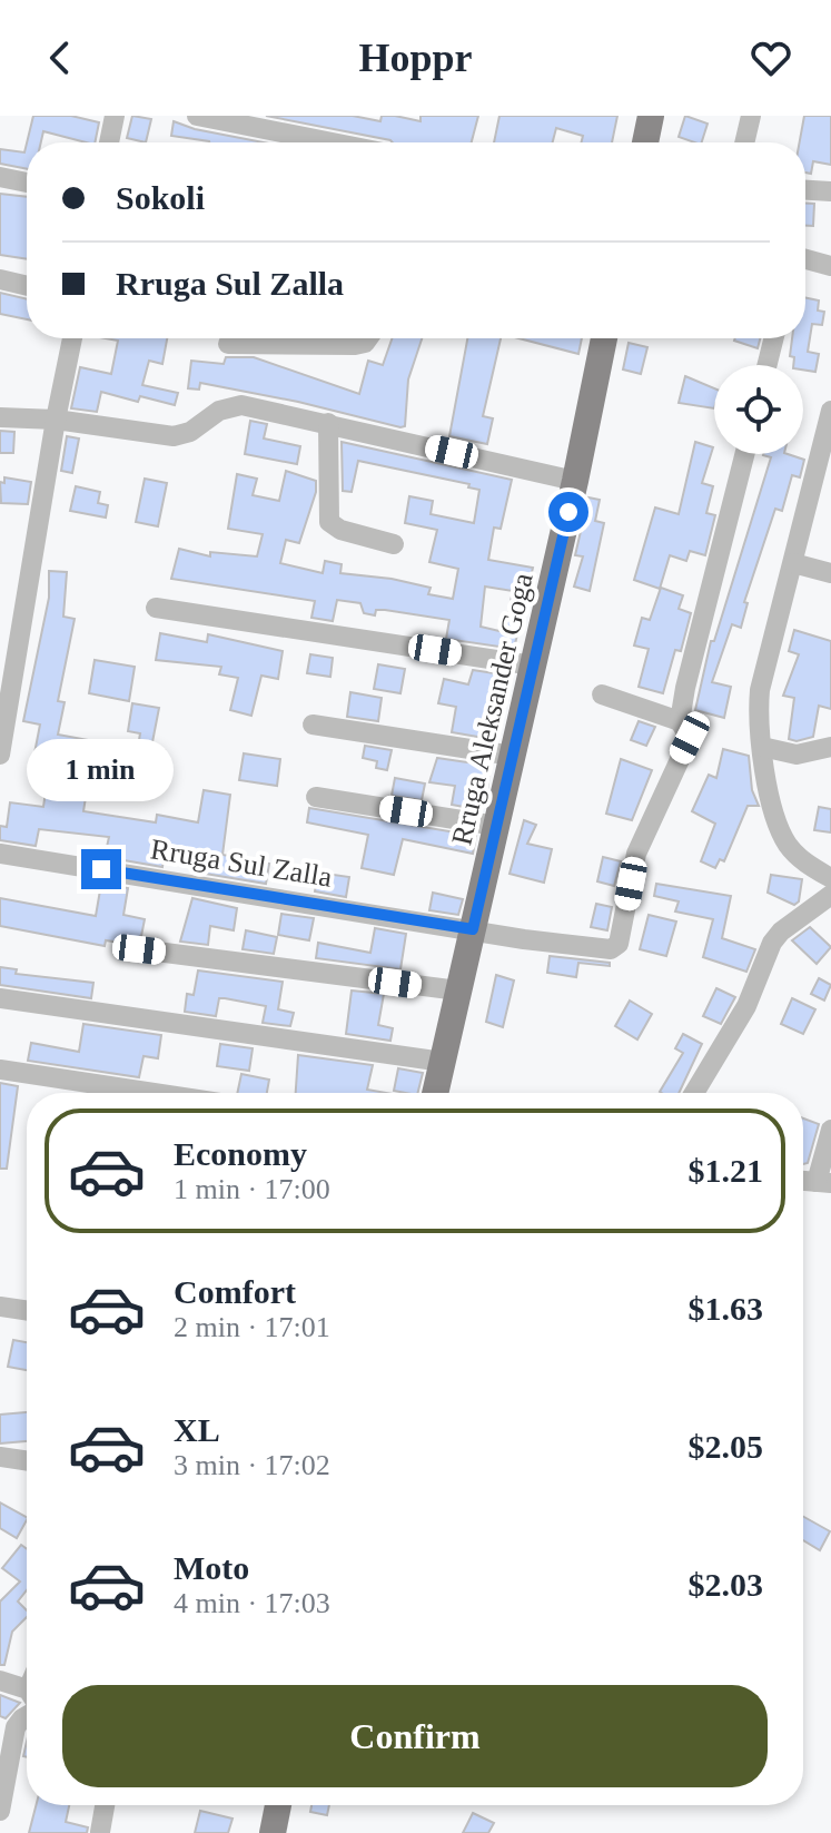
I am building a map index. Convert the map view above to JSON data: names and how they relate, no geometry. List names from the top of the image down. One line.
{"streets":{"main road":["Rruga Aleksander Goga"],"street":["Rruga Sul Zalla"]},"crossings":[["Rruga Aleksander Goga","Rruga Sul Zalla"]],"page":{"header":"Hoppr","banner":["Sokoli","Rruga Sul Zalla"],"bubble":"1 min","list":[{"name":"Economy","note":"1 min · 17:00","value":"$1.21"},{"name":"Comfort","note":"2 min · 17:01","value":"$1.63"},{"name":"XL","note":"3 min · 17:02","value":"$2.05"},{"name":"Moto","note":"4 min · 17:03","value":"$2.03"}],"buttons":"Confirm"}}
